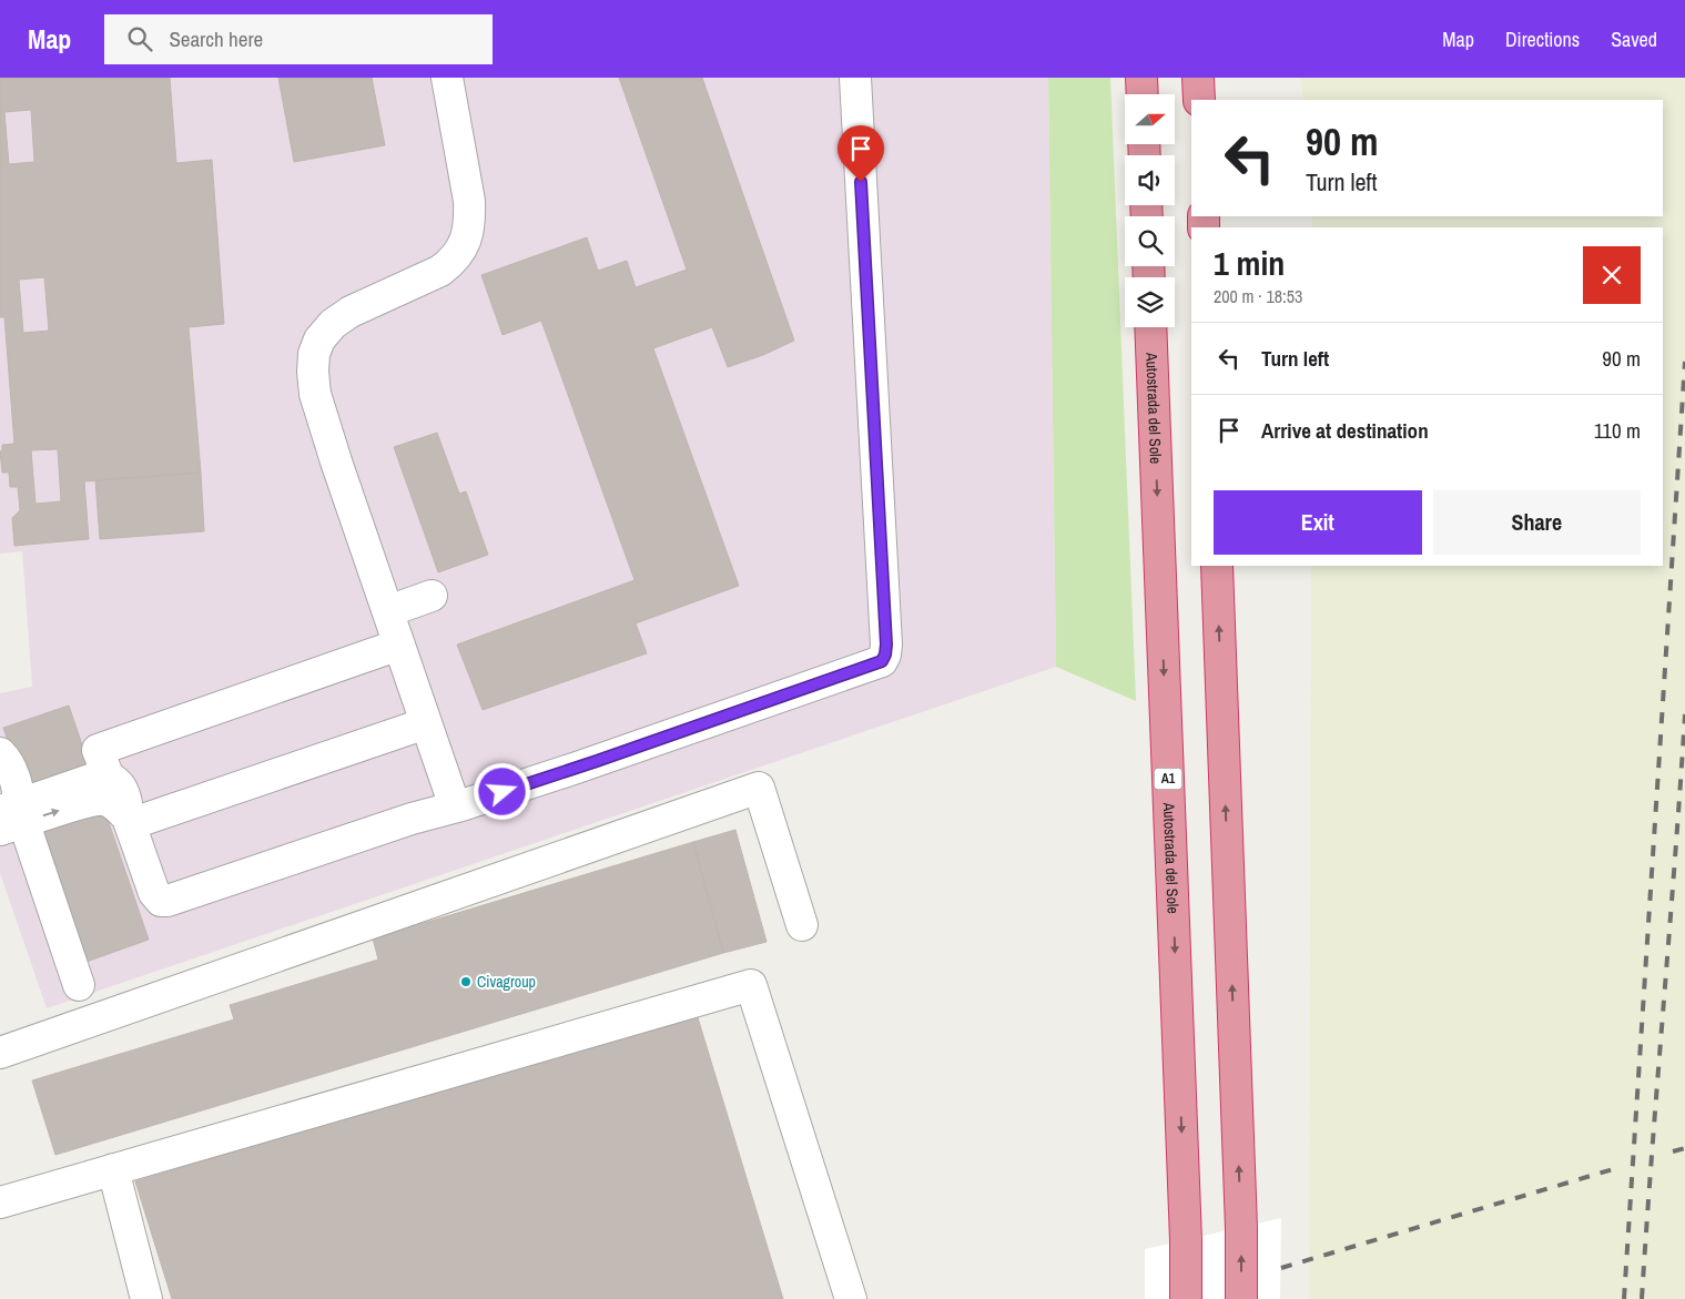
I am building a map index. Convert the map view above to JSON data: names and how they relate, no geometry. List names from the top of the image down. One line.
{"streets":{"highway":["Autostrada del Sole","A1"]},"places":["Civagroup"],"north":"right","page":{"header":"Map","search":"Search here","nav":["Map","Directions","Saved"],"turn":["90 m","Turn left"],"heading":["1 min","200 m · 18:53"],"list":[{"name":"Turn left","value":"90 m"},{"name":"Arrive at destination","value":"110 m"}],"buttons":["Exit","Share"]}}
